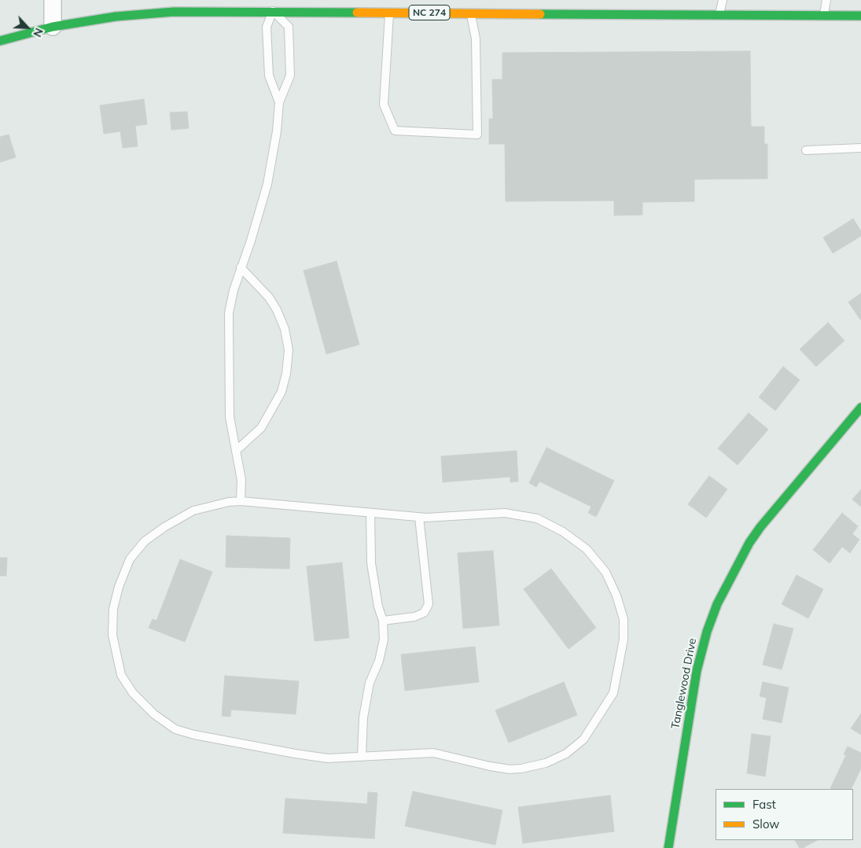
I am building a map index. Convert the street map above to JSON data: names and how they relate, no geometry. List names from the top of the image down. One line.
{"streets":{"main road":["NC 274","Tanglewood Drive"]},"legend":["Fast","Slow"],"north":"bottom right"}
